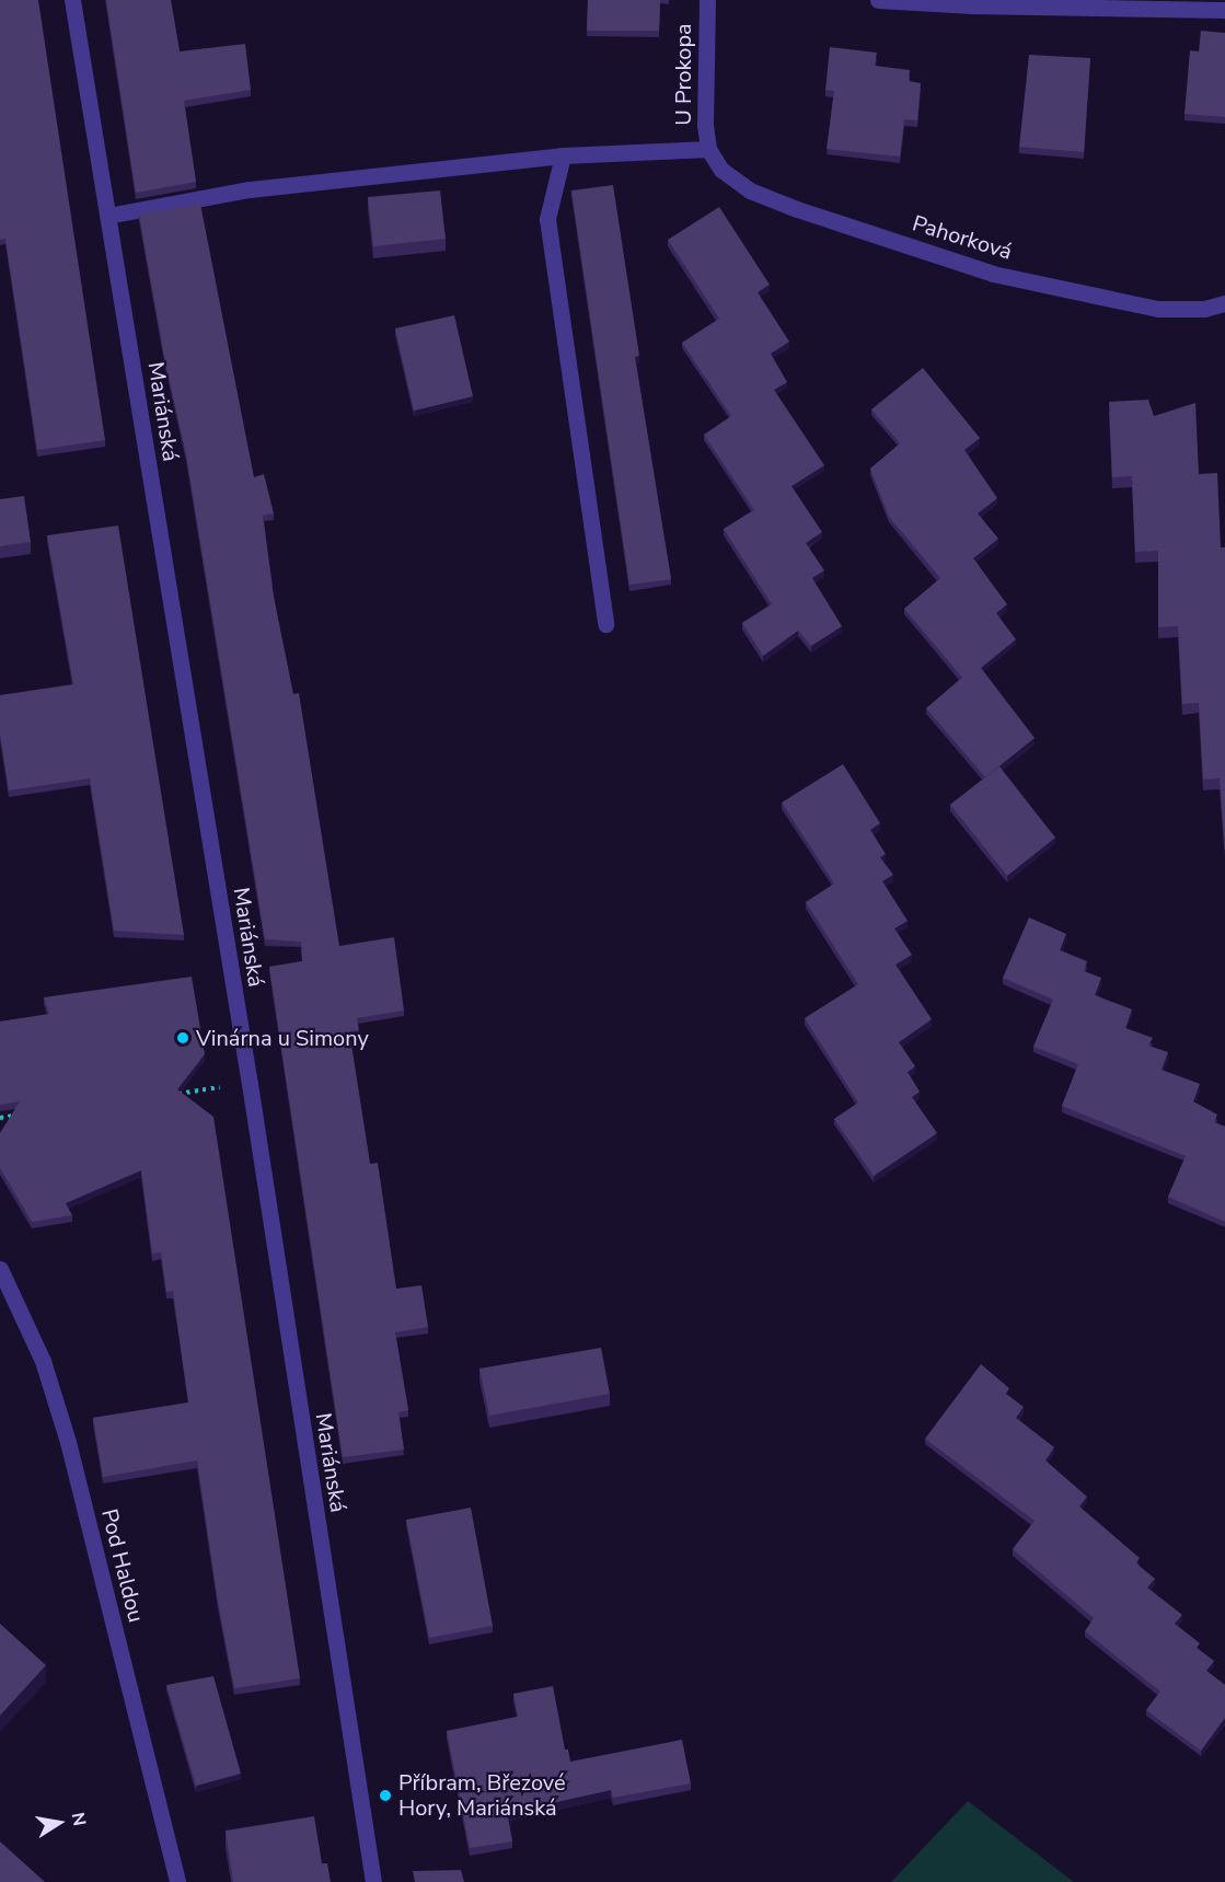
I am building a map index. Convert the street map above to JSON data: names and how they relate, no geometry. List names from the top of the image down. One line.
{"streets":{"street":["U Prokopa","Pahorková","Mariánská","Pod Haldou"]},"crossings":[["U Prokopa","Pahorková"]],"places":["Vinárna u Simony","Příbram, Březové Hory, Mariánská"],"north":"right"}
